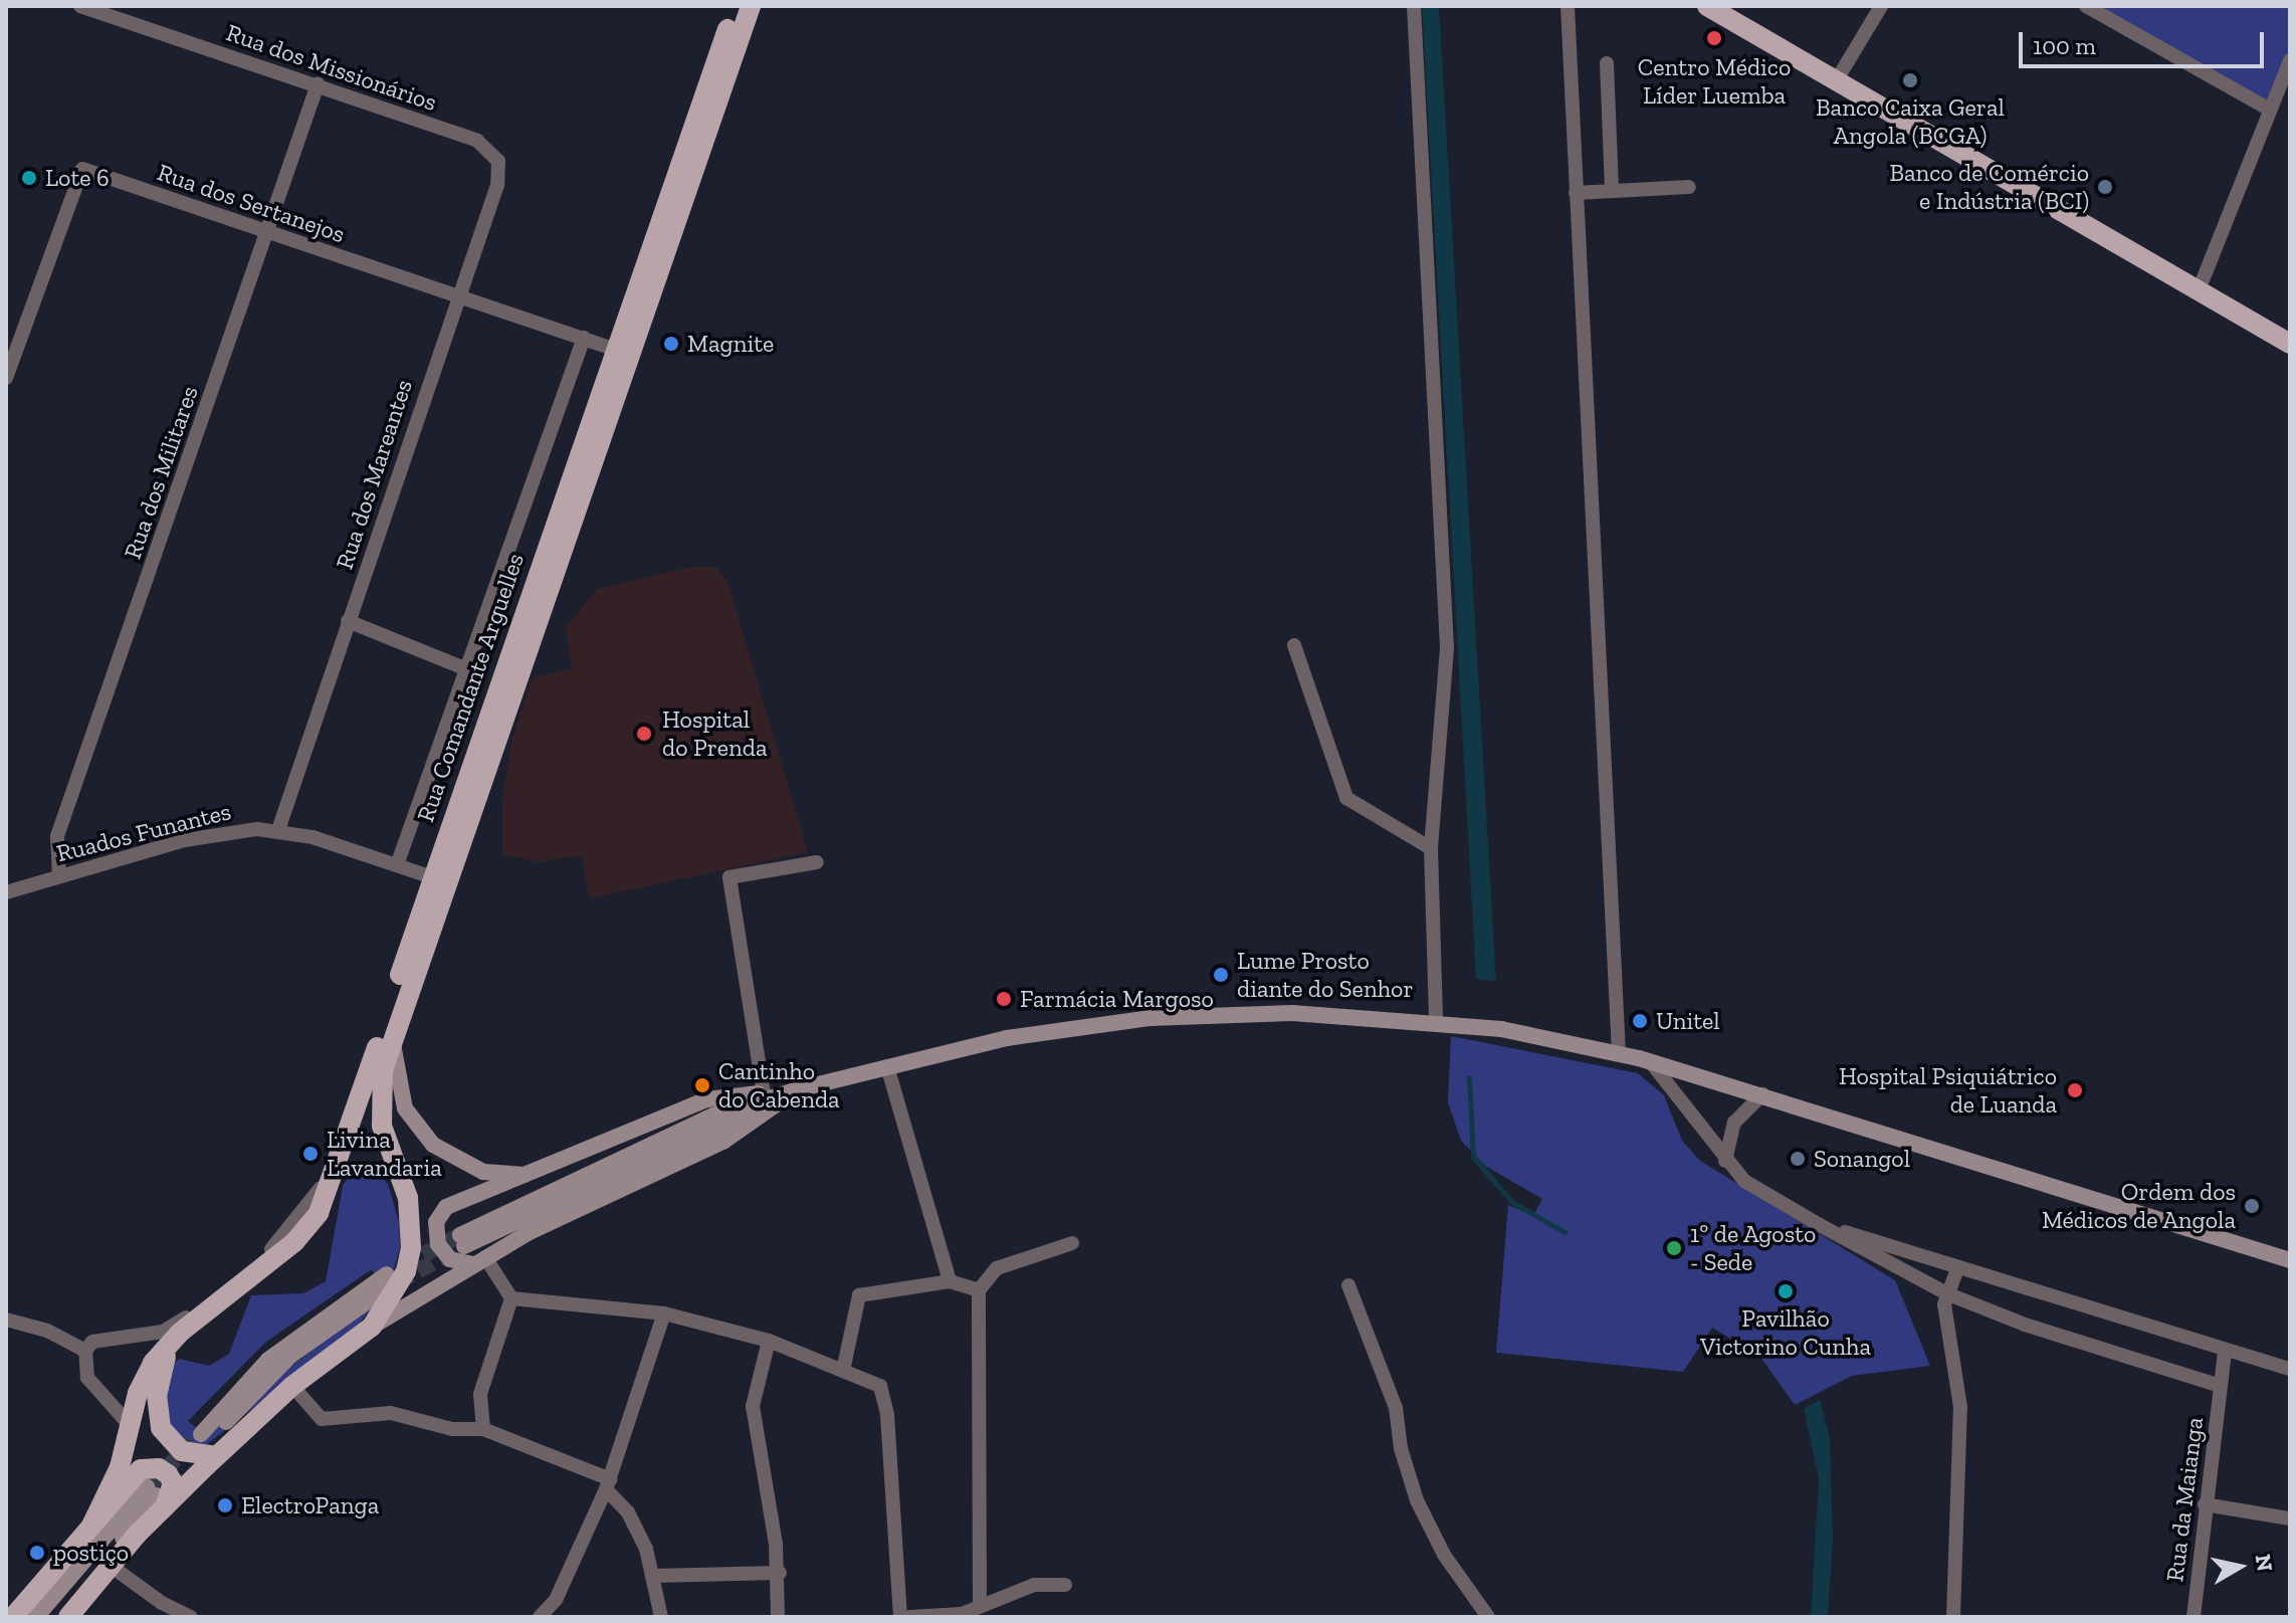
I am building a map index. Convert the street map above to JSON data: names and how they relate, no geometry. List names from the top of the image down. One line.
{"streets":{"main road":["Rua Comandante Arguelles"],"street":["Rua dos Missionários","Rua dos Sertanejos","Rua dos Militares","Rua dos Mareantes","Ruados Funantes","Rua da Maianga"]},"crossings":[["Rua dos Missionários","Rua dos Militares"],["Rua dos Missionários","Rua dos Mareantes"],["Rua dos Sertanejos","Rua dos Militares"],["Rua dos Sertanejos","Rua dos Mareantes"],["Rua dos Sertanejos","Rua Comandante Arguelles"],["Rua dos Militares","Ruados Funantes"],["Rua dos Mareantes","Ruados Funantes"],["Rua Comandante Arguelles","Ruados Funantes"]],"places":["Centro Médico Líder Luemba","Banco Caixa Geral Angola (BCGA)","Lote 6","Banco de Comércio e Indústria (BCI)","Magnite","Hospital do Prenda","Lume Prosto diante do Senhor","Farmácia Margoso","Unitel","Cantinho do Cabenda","Hospital Psiquiátrico de Luanda","Livina Lavandaria","Sonangol","Ordem dos Médicos de Angola","1º de Agosto - Sede","Pavilhão Victorino Cunha","ElectroPanga","postiço"],"scale_bar":"100 m","north":"right"}
